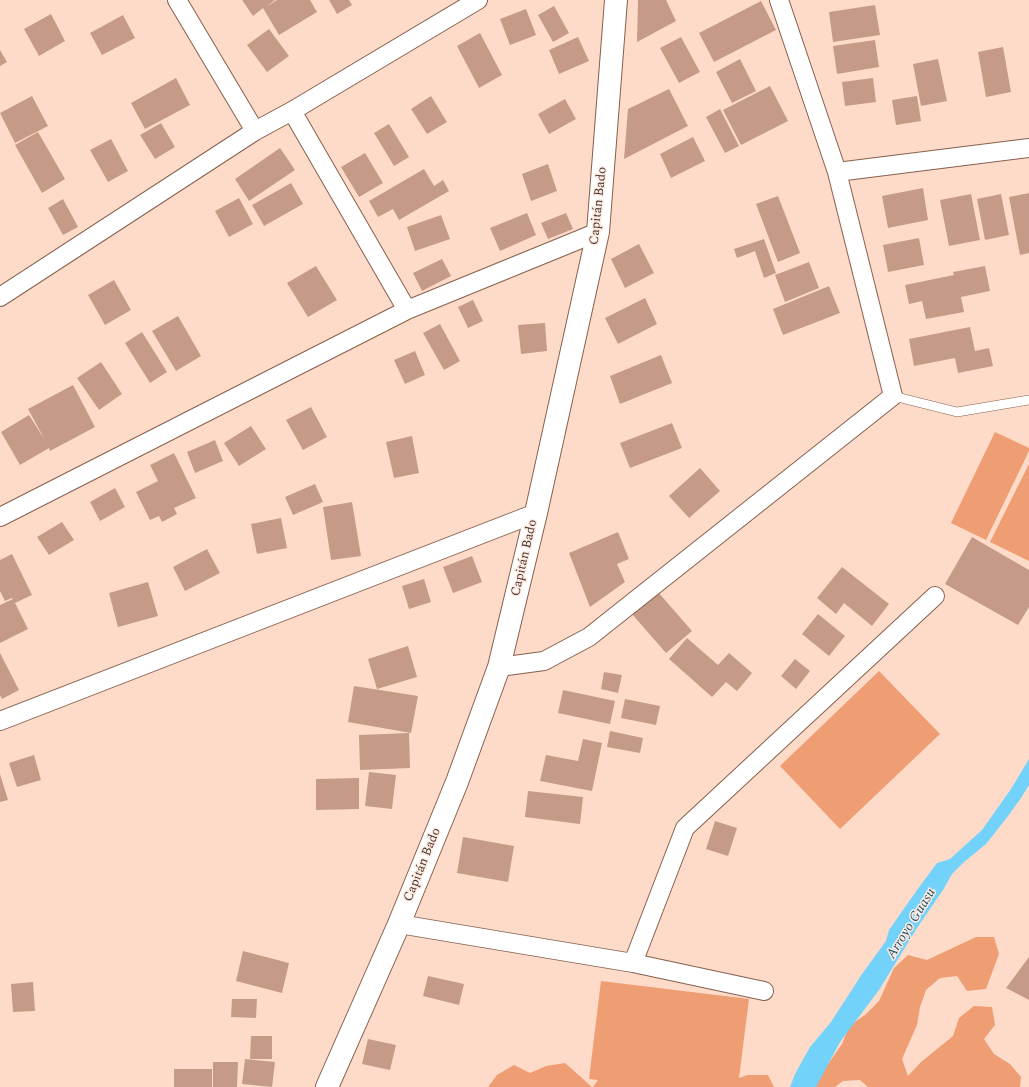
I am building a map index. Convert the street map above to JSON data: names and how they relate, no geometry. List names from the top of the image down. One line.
{"streets":{"street":["Capitán Bado"]},"water":["Arroyo Guasu"]}
